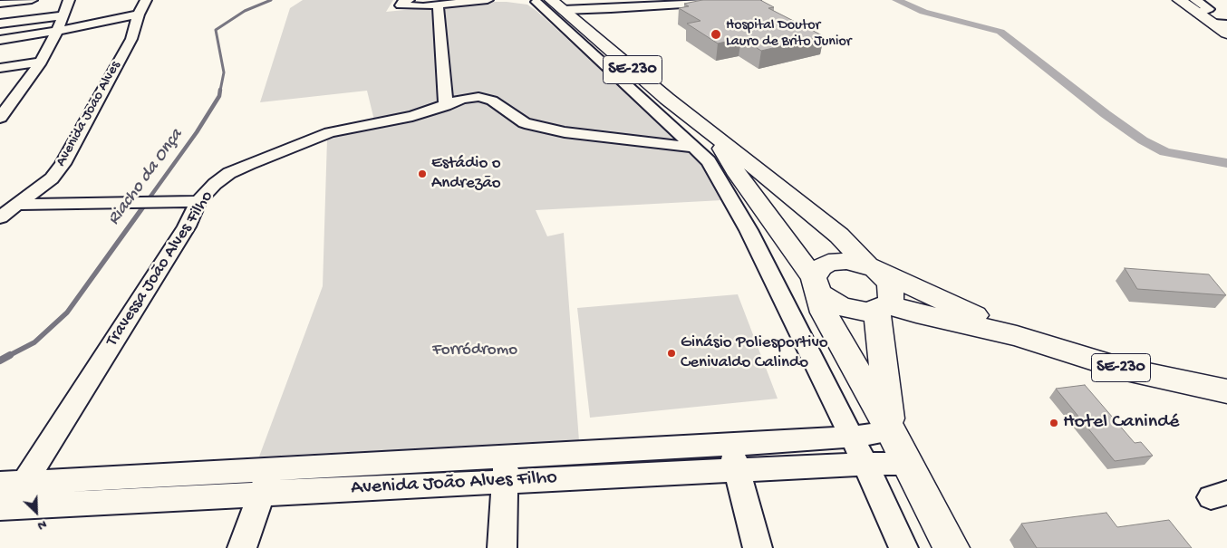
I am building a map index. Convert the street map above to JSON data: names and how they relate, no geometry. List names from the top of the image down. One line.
{"streets":{"main road":["SE-230"],"street":["Avenida João Alves","Travessa João Alves Filho","Avenida João Alves Filho"]},"crossings":[["Travessa João Alves Filho","Avenida João Alves Filho"]],"water":["Riacho da Onça"],"parks":["Forródromo"],"places":["Hospital Doutor Lauro de Brito Junior","Estádio o Andrezão","Ginásio Poliesportivo Cenivaldo Calindo","Hotel Canindé"],"north":"bottom right"}
